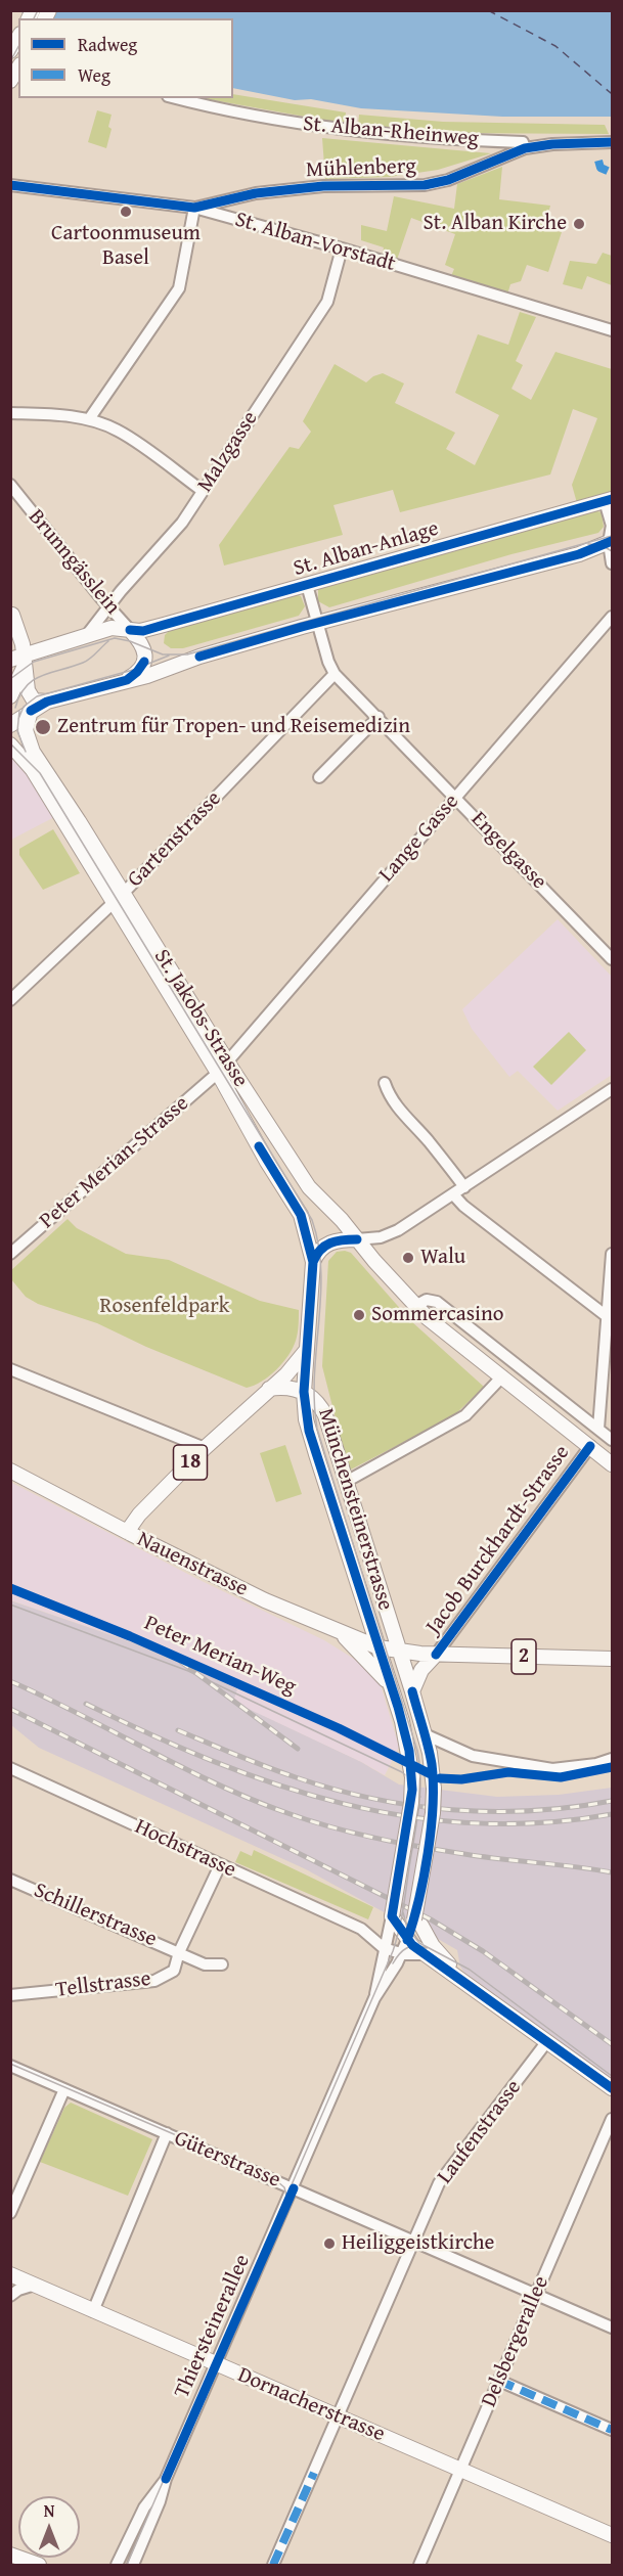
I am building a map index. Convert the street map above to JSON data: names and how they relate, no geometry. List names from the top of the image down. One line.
{"streets":{"main road":["St. Alban-Anlage","St. Jakobs-Strasse","18","Münchensteinerstrasse","Nauenstrasse","2","Dornacherstrasse"],"street":["St. Alban-Rheinweg","Mühlenberg","St. Alban-Vorstadt","Malzgasse","Brunngässlein","Lange Gasse","Gartenstrasse","Engelgasse","Peter Merian-Strasse","Jacob Burckhardt-Strasse","Hochstrasse","Schillerstrasse","Tellstrasse","Laufenstrasse","Güterstrasse","Thiersteinerallee","Delsbergerallee"],"cycle path":["Peter Merian-Weg"]},"crossings":[["St. Alban-Rheinweg","Mühlenberg"],["Mühlenberg","St. Alban-Vorstadt"],["St. Alban-Vorstadt","Malzgasse"],["Malzgasse","St. Alban-Anlage"],["Malzgasse","Brunngässlein"],["St. Alban-Anlage","Brunngässlein"],["St. Alban-Anlage","Engelgasse"],["Lange Gasse","Engelgasse"],["Lange Gasse","St. Jakobs-Strasse"],["Lange Gasse","Peter Merian-Strasse"],["Gartenstrasse","Engelgasse"],["Gartenstrasse","St. Jakobs-Strasse"],["St. Jakobs-Strasse","Peter Merian-Strasse"],["St. Jakobs-Strasse","Münchensteinerstrasse"],["St. Jakobs-Strasse","Jacob Burckhardt-Strasse"],["18","Nauenstrasse"],["Münchensteinerstrasse","Nauenstrasse"],["Münchensteinerstrasse","2"],["Münchensteinerstrasse","Thiersteinerallee"],["Jacob Burckhardt-Strasse","2"],["Nauenstrasse","2"],["Hochstrasse","Tellstrasse"],["Hochstrasse","Thiersteinerallee"],["Schillerstrasse","Tellstrasse"],["Laufenstrasse","Güterstrasse"],["Laufenstrasse","Dornacherstrasse"],["Güterstrasse","Thiersteinerallee"],["Güterstrasse","Delsbergerallee"],["Thiersteinerallee","Dornacherstrasse"],["Delsbergerallee","Dornacherstrasse"]],"parks":["Rosenfeldpark"],"places":["Cartoonmuseum Basel","St. Alban Kirche","Zentrum für Tropen- und Reisemedizin","Walu","Sommercasino","Heiliggeistkirche"],"legend":["Radweg","Weg"],"north":"top"}
